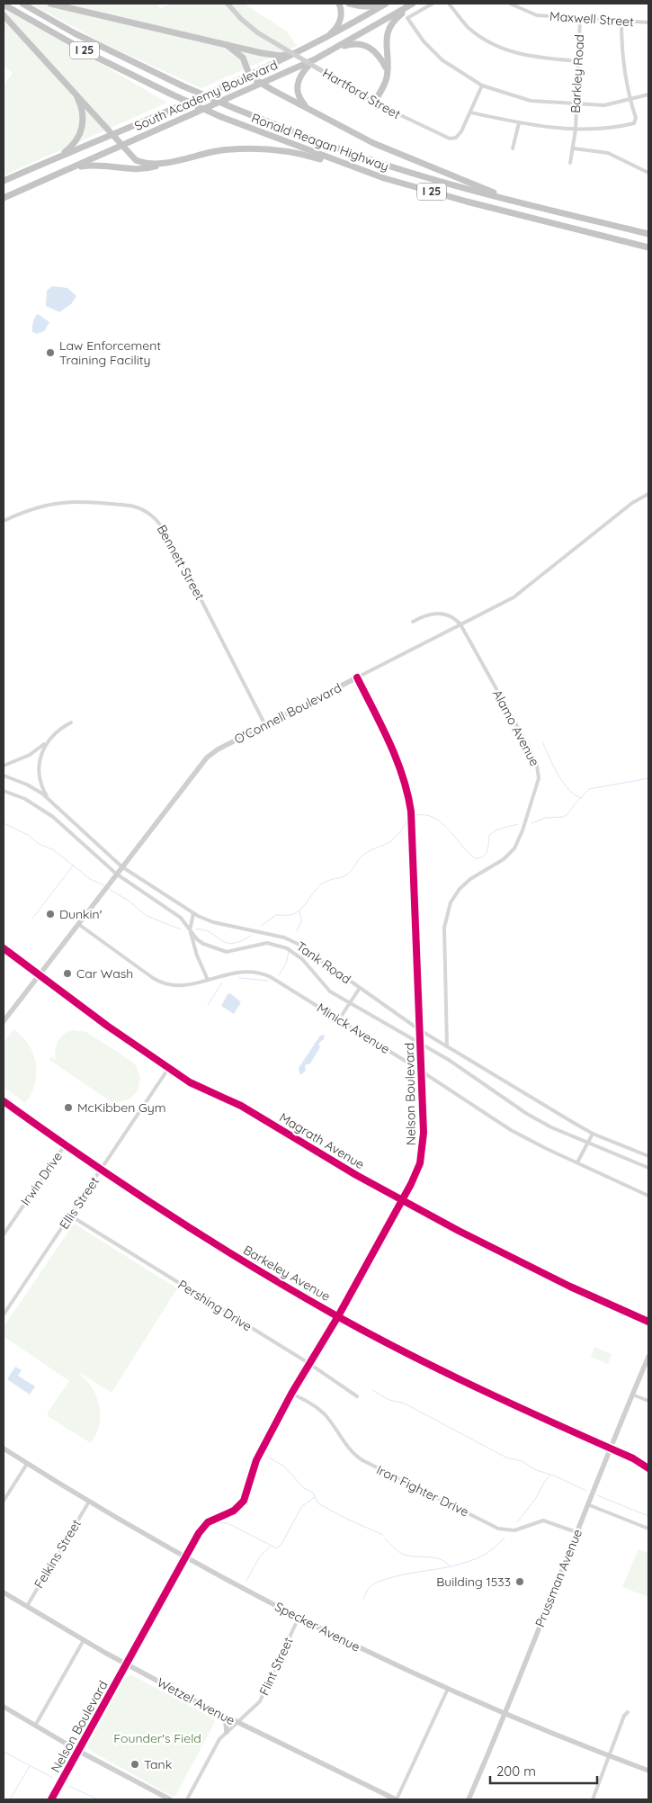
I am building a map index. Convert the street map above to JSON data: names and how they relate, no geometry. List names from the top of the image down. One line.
{"streets":{"highway":["I 25","South Academy Boulevard","Ronald Reagan Highway"],"street":["Maxwell Street","Barkley Road","Hartford Street","Bennett Street","O'Connell Boulevard","Alamo Avenue","Tank Road","Minick Avenue","Nelson Boulevard","Magrath Avenue","Irwin Drive","Ellis Street","Barkeley Avenue","Pershing Drive","Iron Fighter Drive","Felkins Street","Prussman Avenue","Specker Avenue","Flint Street","Wetzel Avenue"]},"crossings":[["Maxwell Street","Barkley Road"],["Bennett Street","O'Connell Boulevard"],["O'Connell Boulevard","Alamo Avenue"],["O'Connell Boulevard","Tank Road"],["O'Connell Boulevard","Minick Avenue"],["O'Connell Boulevard","Nelson Boulevard"],["O'Connell Boulevard","Magrath Avenue"],["Alamo Avenue","Tank Road"],["Tank Road","Nelson Boulevard"],["Minick Avenue","Nelson Boulevard"],["Nelson Boulevard","Magrath Avenue"],["Nelson Boulevard","Barkeley Avenue"],["Nelson Boulevard","Pershing Drive"],["Nelson Boulevard","Iron Fighter Drive"],["Nelson Boulevard","Specker Avenue"],["Nelson Boulevard","Wetzel Avenue"],["Magrath Avenue","Ellis Street"],["Irwin Drive","Barkeley Avenue"],["Ellis Street","Barkeley Avenue"],["Ellis Street","Pershing Drive"],["Barkeley Avenue","Prussman Avenue"],["Iron Fighter Drive","Prussman Avenue"],["Felkins Street","Specker Avenue"],["Felkins Street","Wetzel Avenue"],["Prussman Avenue","Specker Avenue"],["Specker Avenue","Flint Street"],["Flint Street","Wetzel Avenue"]],"parks":["Founder's Field"],"places":["Law Enforcement Training Facility","Dunkin'","Car Wash","McKibben Gym","Building 1533","Tank"],"scale_bar":"200 m"}
